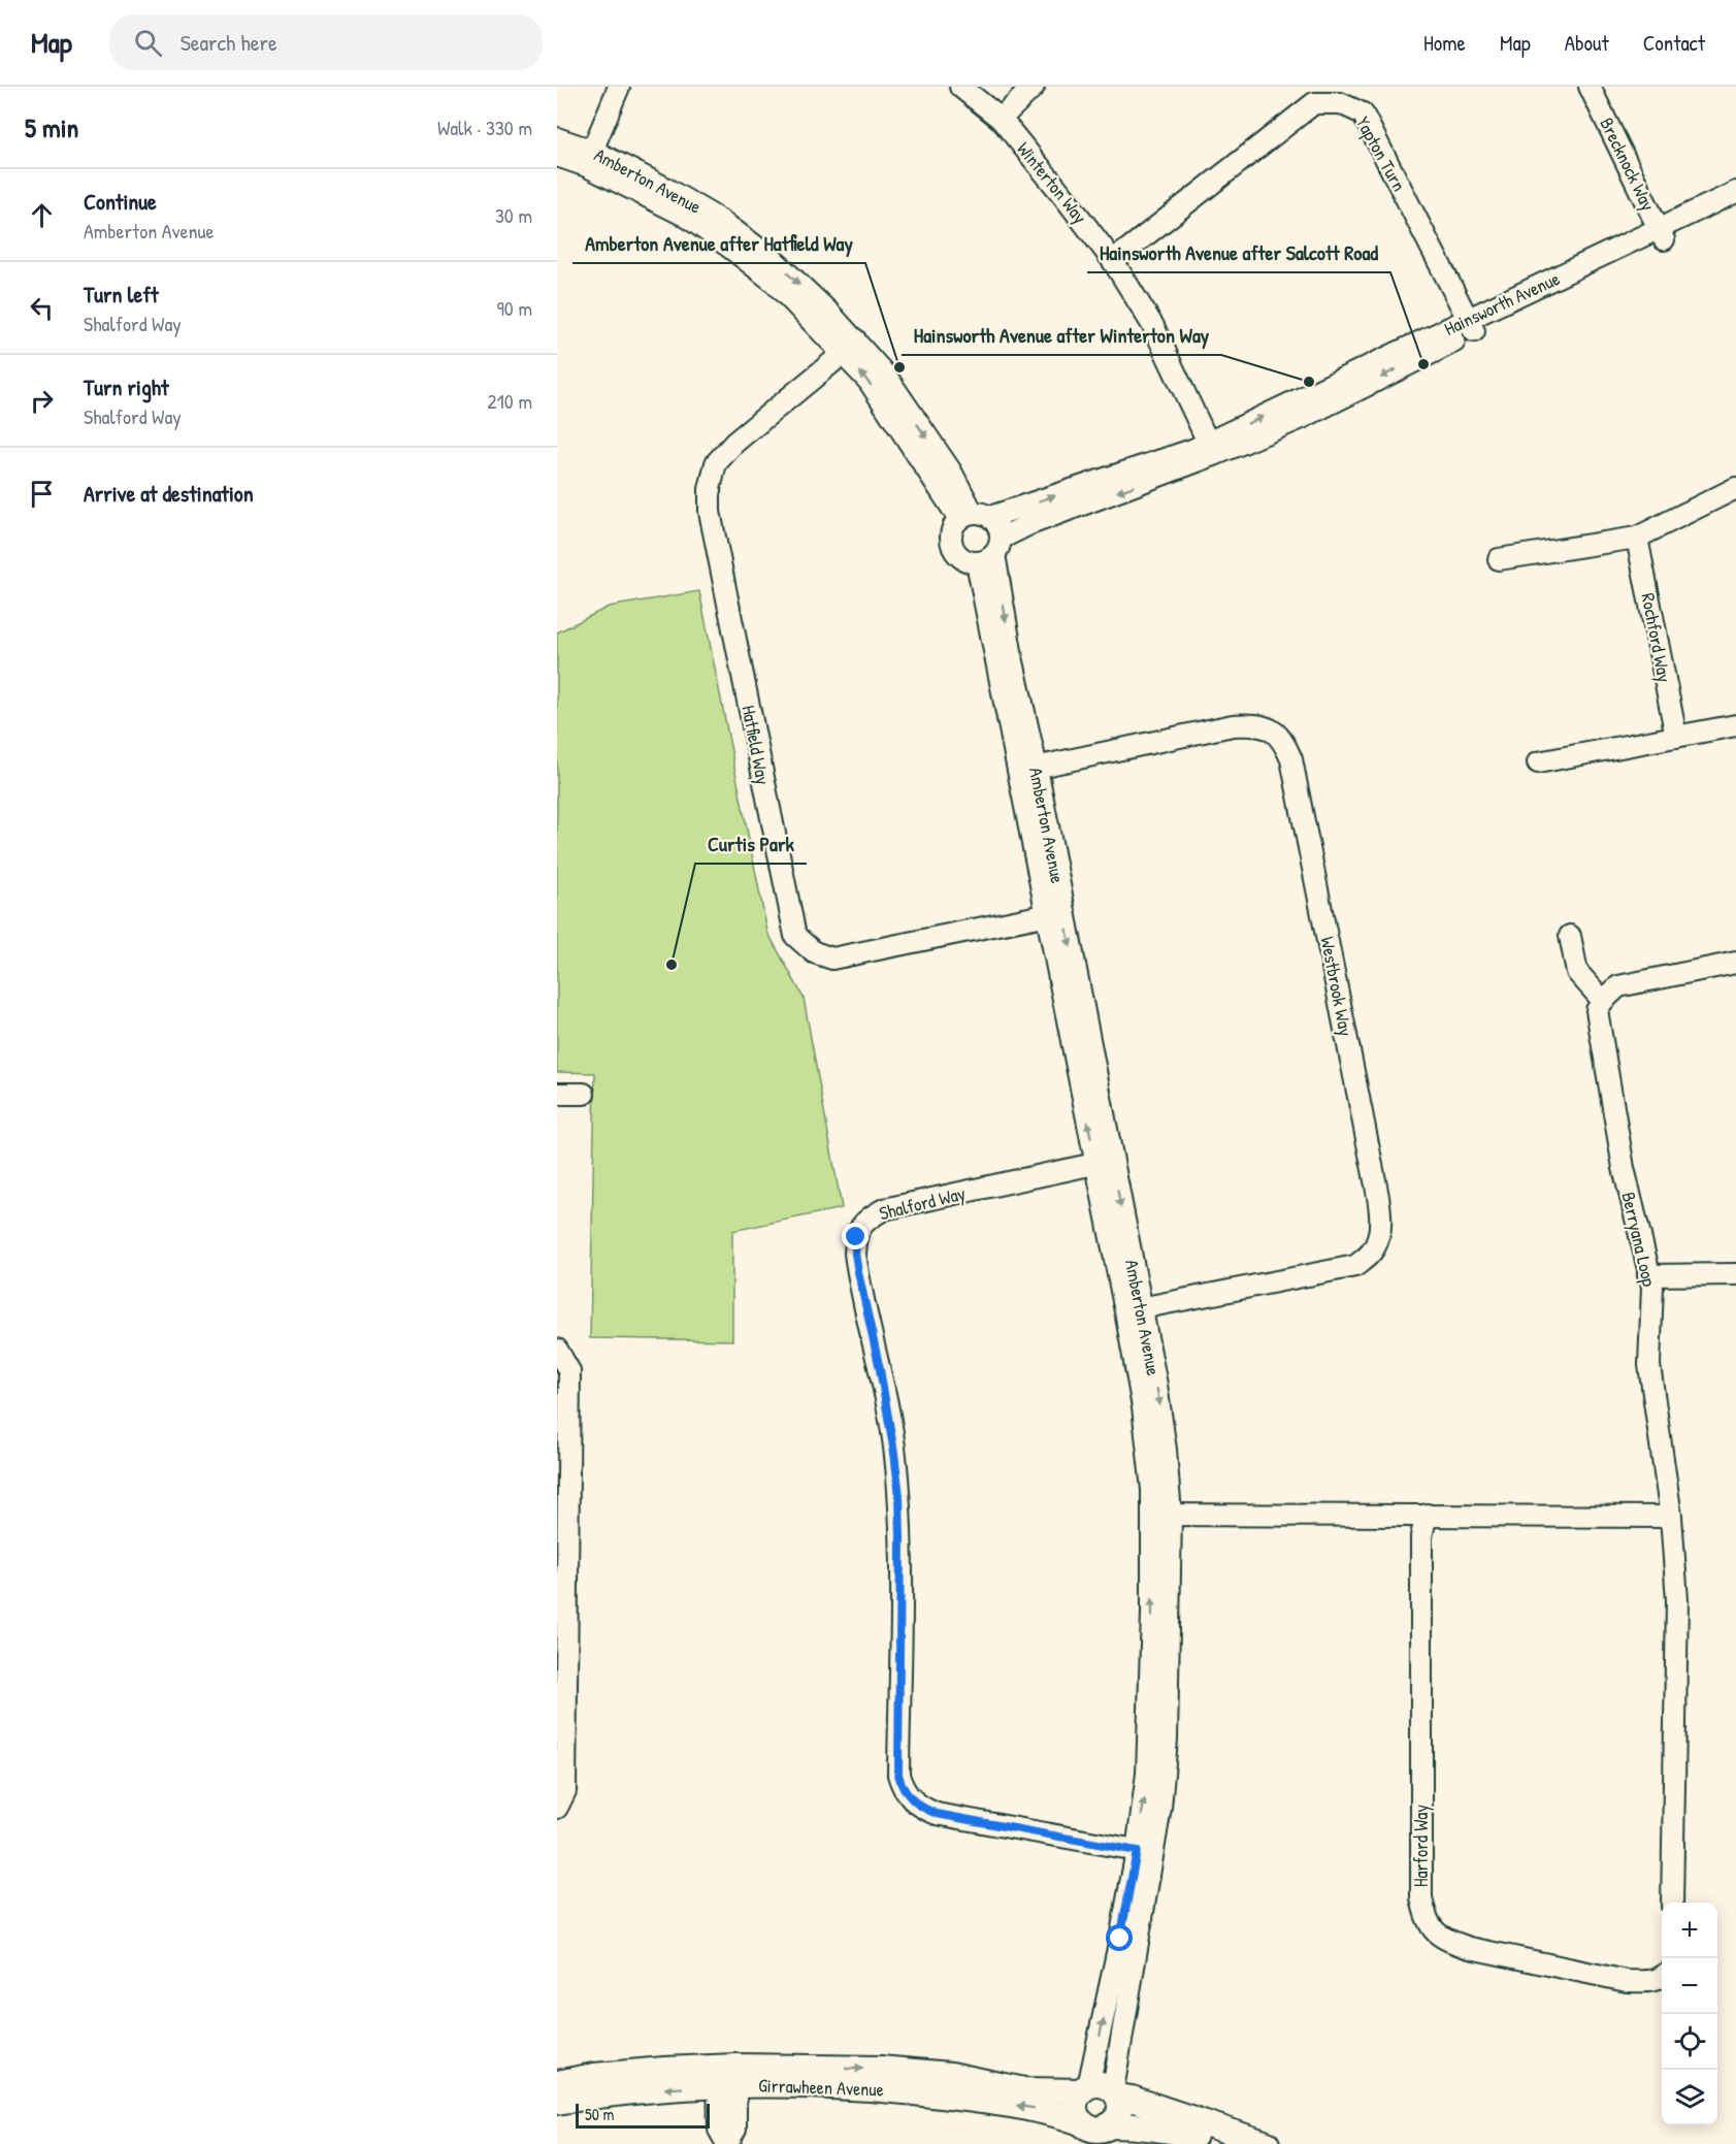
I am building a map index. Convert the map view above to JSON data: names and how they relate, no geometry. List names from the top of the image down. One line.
{"streets":{"main road":["Girrawheen Avenue"],"street":["Yapton Turn","Brecknock Way","Amberton Avenue","Winterton Way","Hainsworth Avenue","Rochford Way","Hatfield Way","Westbrook Way","Shalford Way","Berryana Loop","Harford Way"]},"crossings":[["Yapton Turn","Winterton Way"],["Yapton Turn","Hainsworth Avenue"],["Brecknock Way","Hainsworth Avenue"],["Amberton Avenue","Hainsworth Avenue"],["Amberton Avenue","Hatfield Way"],["Amberton Avenue","Westbrook Way"],["Amberton Avenue","Shalford Way"],["Amberton Avenue","Girrawheen Avenue"],["Winterton Way","Hainsworth Avenue"]],"places":["Hainsworth Avenue after Salcott Road","Amberton Avenue after Hatfield Way","Hainsworth Avenue after Winterton Way","Curtis Park"],"scale_bar":"50 m","page":{"header":"Map","search":"Search here","nav":["Home","Map","About","Contact"],"heading":["5 min","Walk · 330 m"],"list":[["Continue","Amberton Avenue","30 m"],["Turn left","Shalford Way","90 m"],["Turn right","Shalford Way","210 m"],"Arrive at destination"],"map_buttons":["+","−"],"scale":"50 m"}}
